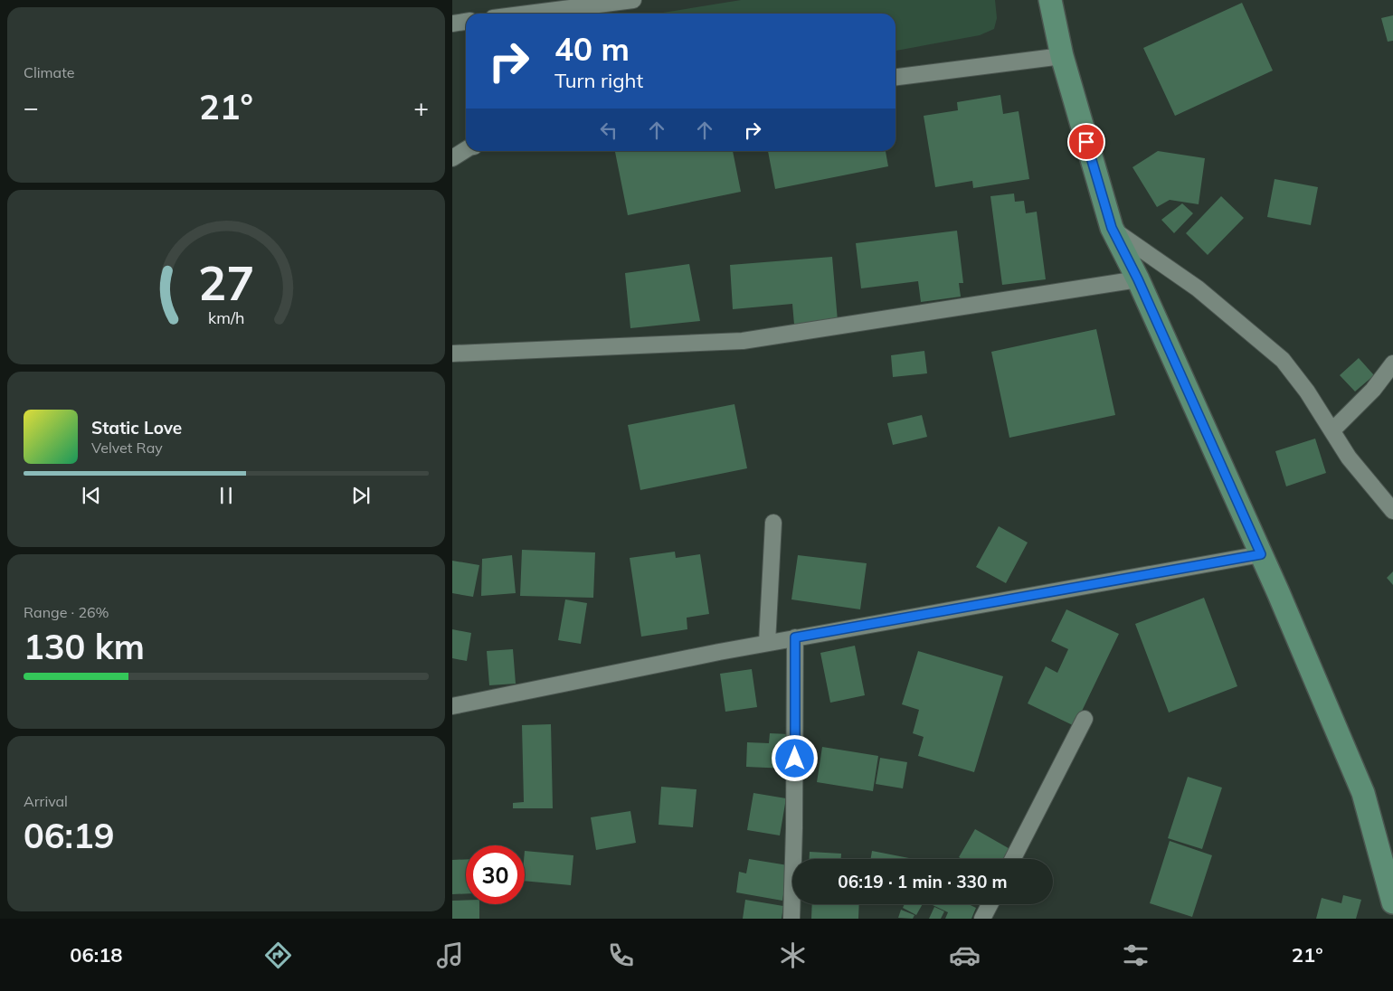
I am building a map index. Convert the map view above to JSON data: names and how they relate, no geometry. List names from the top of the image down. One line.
{"page":{"tile":["Climate",["Range · 26%","130 km"],["Arrival","06:19"]],"turn":["40 m","Turn right"],"heat":["−","21°","+"],"song":["Static Love","Velvet Ray"],"limit":"30","trip":"06:19 · 1 min · 330 m","tabs":["06:18","21°"],"gauge":["27","km/h"]}}
